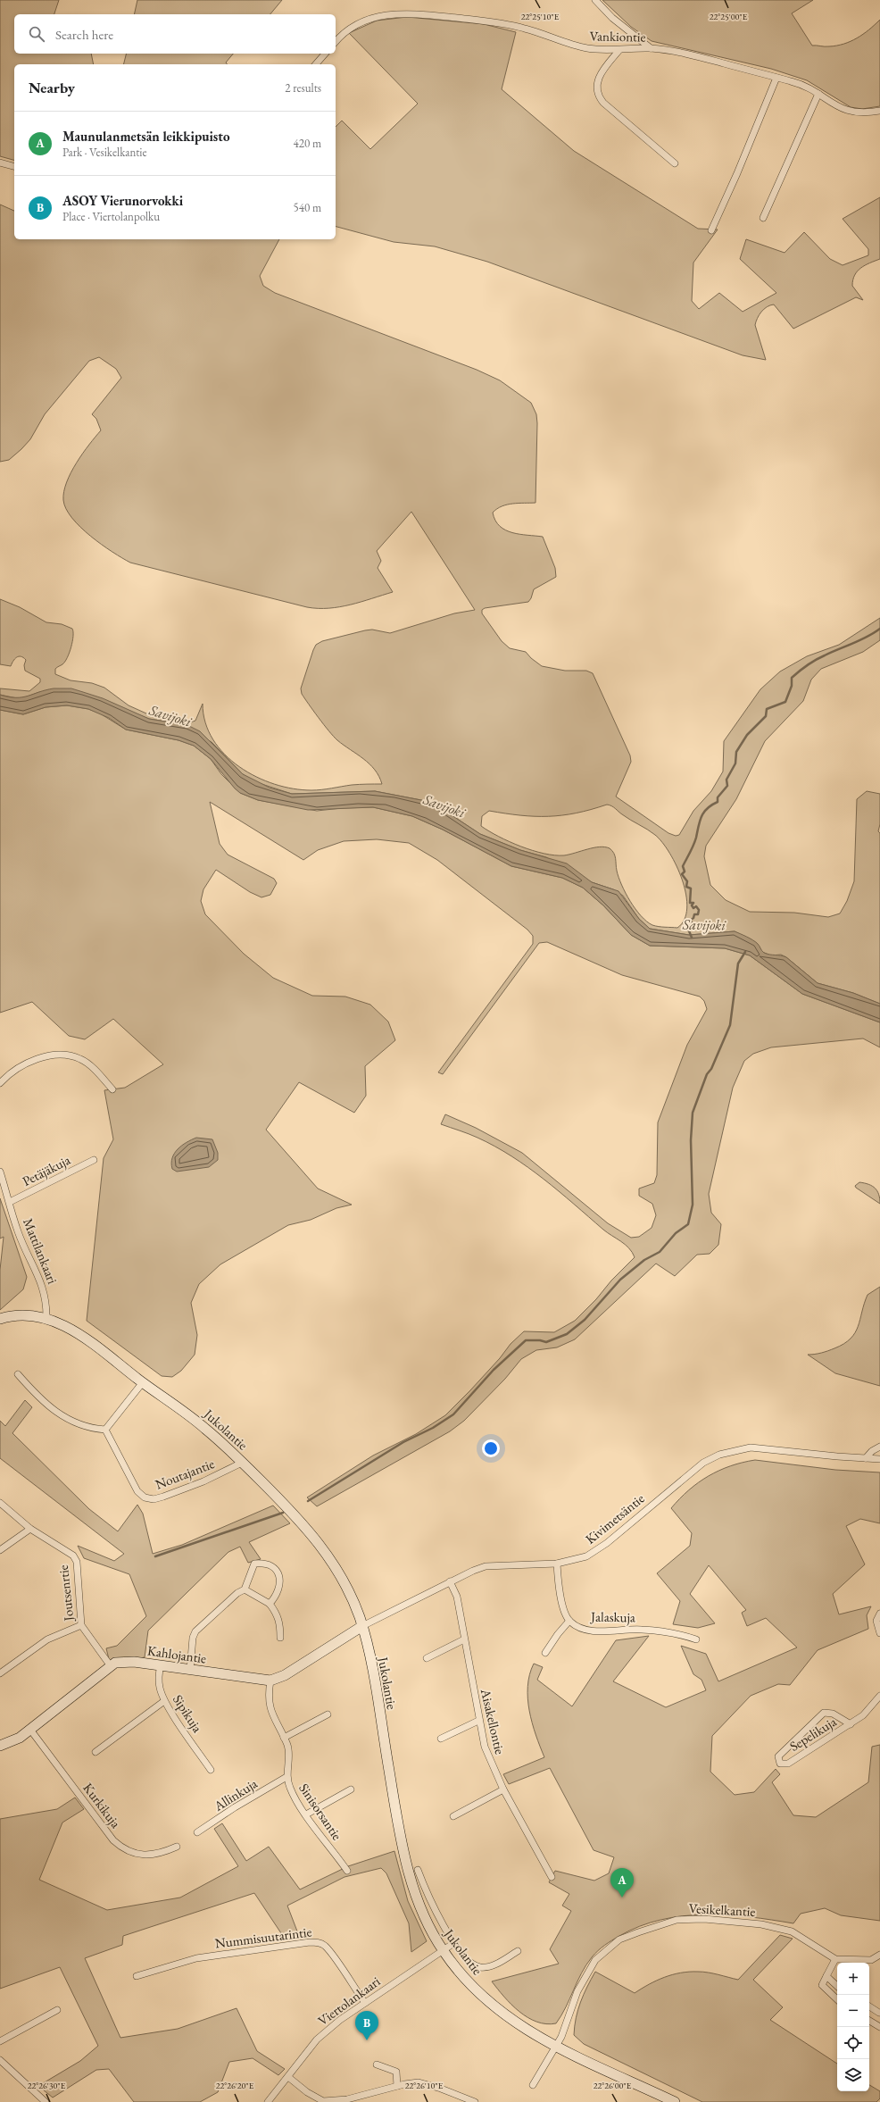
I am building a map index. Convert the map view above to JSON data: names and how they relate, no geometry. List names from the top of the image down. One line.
{"streets":{"street":["Vankiontie","Petäjäkuja","Mattilankaari","Jukolantie","Noutajantie","Kivimetsäntie","Joutsenrtie","Jalaskuja","Kahlojantie","Sipikuja","Aisakellontie","Sepelikuja","Allinkuja","Kurkikuja","Sinisorsantie","Vesikelkantie","Nummisuutarintie","Viertolankaari"]},"crossings":[["Petäjäkuja","Mattilankaari"],["Mattilankaari","Jukolantie"],["Jukolantie","Noutajantie"],["Jukolantie","Kivimetsäntie"],["Jukolantie","Kahlojantie"],["Jukolantie","Vesikelkantie"],["Jukolantie","Viertolankaari"],["Kivimetsäntie","Kahlojantie"],["Kivimetsäntie","Aisakellontie"],["Joutsenrtie","Kahlojantie"],["Kahlojantie","Sipikuja"],["Kahlojantie","Kurkikuja"],["Kahlojantie","Sinisorsantie"],["Allinkuja","Sinisorsantie"],["Nummisuutarintie","Viertolankaari"]],"water":["Savijoki"],"page":{"search":"Search here","heading":["Nearby","2 results"],"list":[{"mark":"A","name":"Maunulanmetsän leikkipuisto","note":"Park · Vesikelkantie","value":"420 m"},{"mark":"B","name":"ASOY Vierunorvokki","note":"Place · Viertolanpolku","value":"540 m"}],"pins":["A","B"],"map_buttons":["+","−"]},"coordinates":["22°25'10\"E","22°25'00\"E","22°26'30\"E","22°26'20\"E","22°26'10\"E","22°26'00\"E"]}
